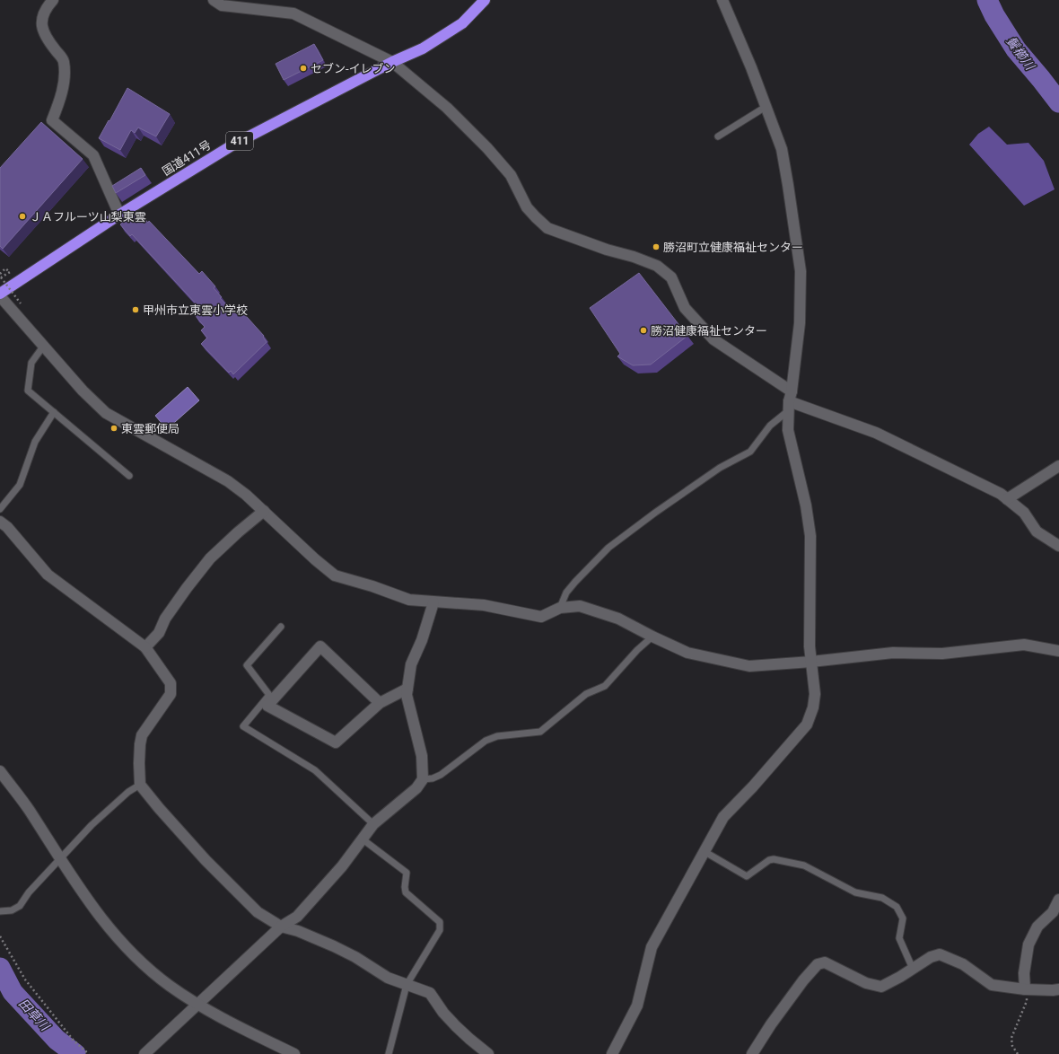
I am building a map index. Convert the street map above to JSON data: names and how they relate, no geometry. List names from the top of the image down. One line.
{"streets":{"highway":["411","国道411号"]},"water":["鬢櫛川","田草川"],"places":["セブン-イレブン","ＪＡフルーツ山梨東雲","勝沼町立健康福祉センター","甲州市立東雲小学校","勝沼健康福祉センター","東雲郵便局"]}
